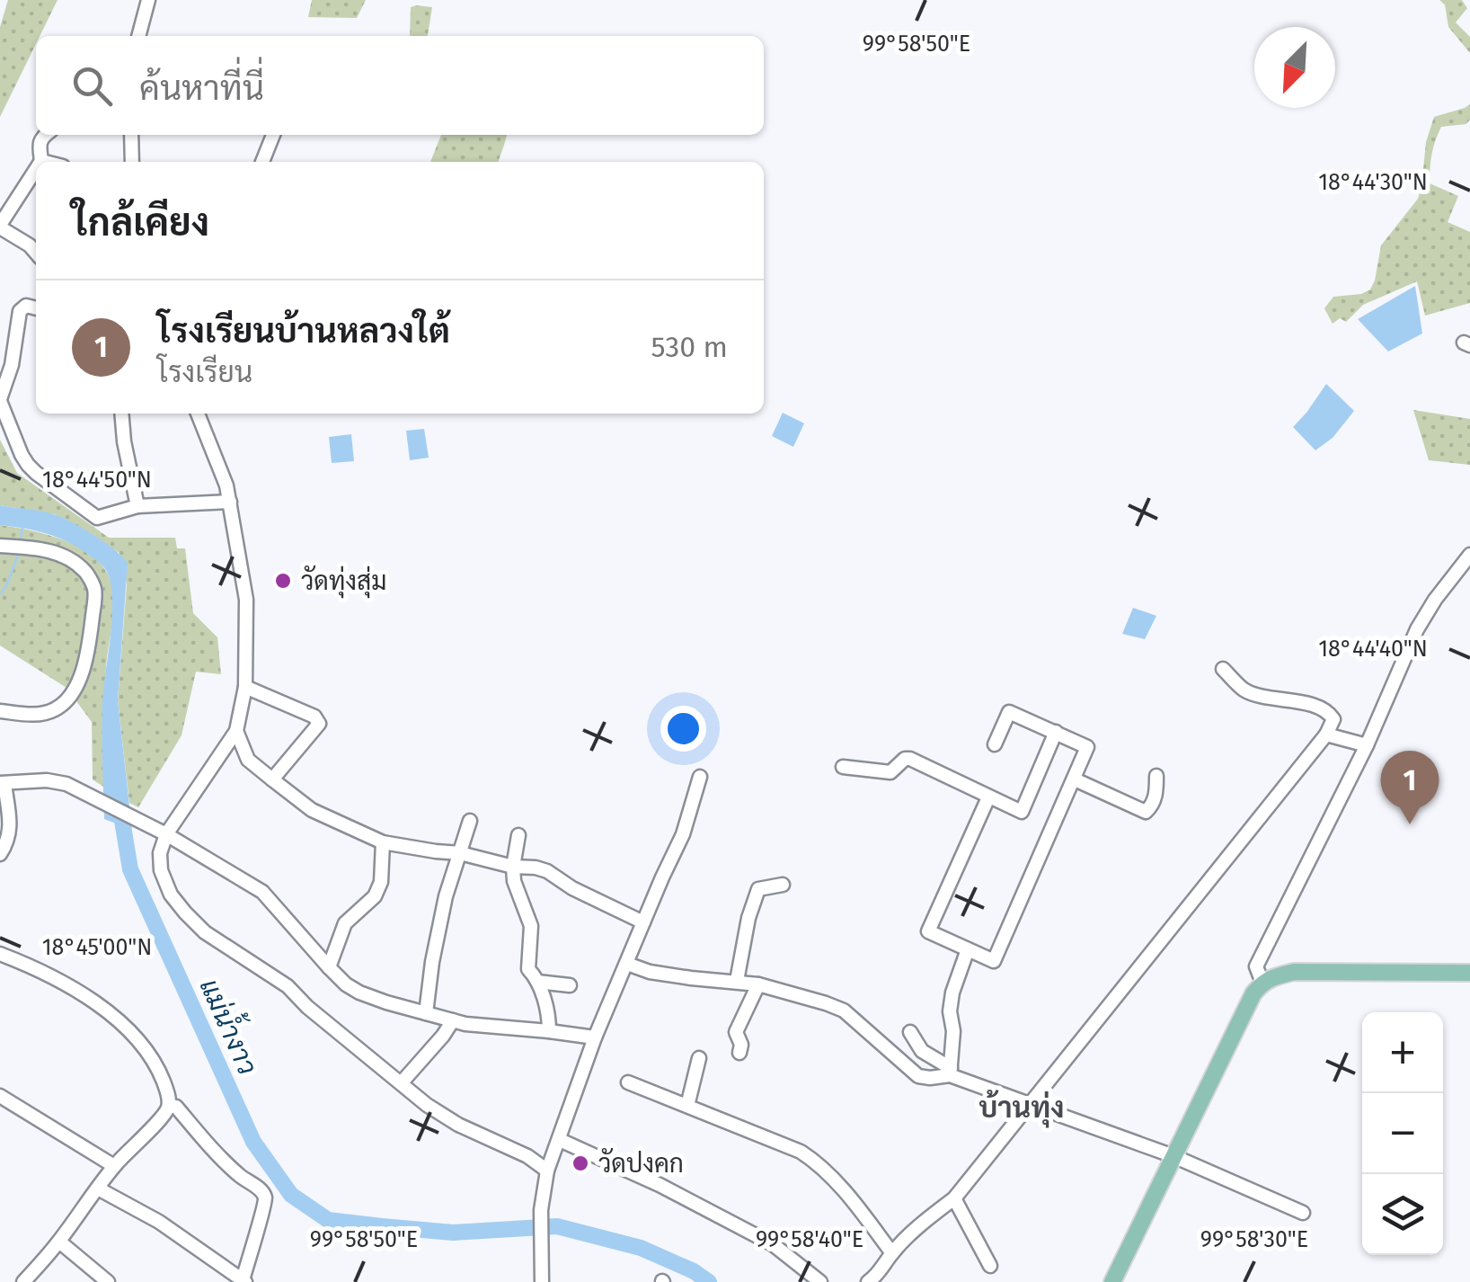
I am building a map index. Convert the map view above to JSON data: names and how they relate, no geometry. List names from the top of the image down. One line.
{"districts":["บ้านทุ่ง"],"water":["แม่น้ำงาว"],"places":["วัดทุ่งสุ่ม","วัดปงคก"],"north":"bottom left","page":{"search":"ค้นหาที่นี่","heading":"ใกล้เคียง","list":[{"mark":"1","name":"โรงเรียนบ้านหลวงใต้","note":"โรงเรียน","value":"530 m"}],"pins":"1","map_buttons":["+","−"]},"coordinates":["99°58'50\"E","18°44'30\"N","18°44'50\"N","18°44'40\"N","18°45'00\"N","99°58'40\"E","99°58'30\"E"]}
